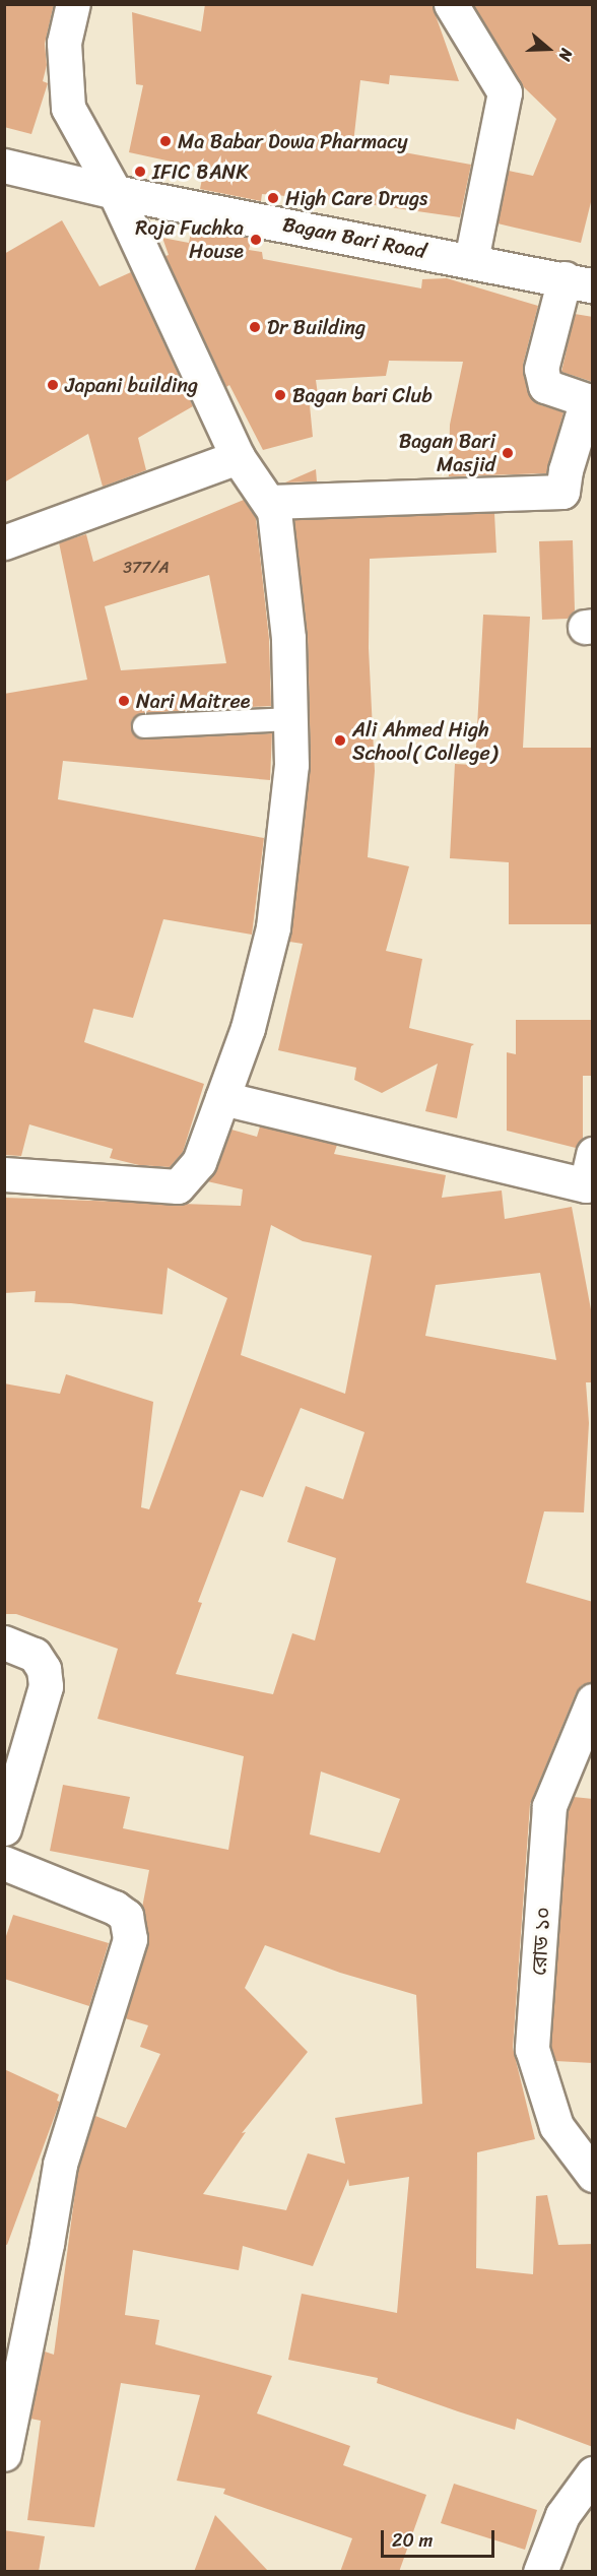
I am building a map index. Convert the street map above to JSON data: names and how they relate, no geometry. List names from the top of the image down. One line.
{"streets":{"street":["Bagan Bari Road","রোড ১০"]},"places":["Ma Babar Dowa Pharmacy","IFIC BANK","High Care Drugs","Roja Fuchka House","Dr Building","Japani building","Bagan bari Club","Bagan Bari Masjid","Nari Maitree","Ali Ahmed High School( College)"],"house_numbers":["377/A"],"scale_bar":"20 m","north":"right"}
